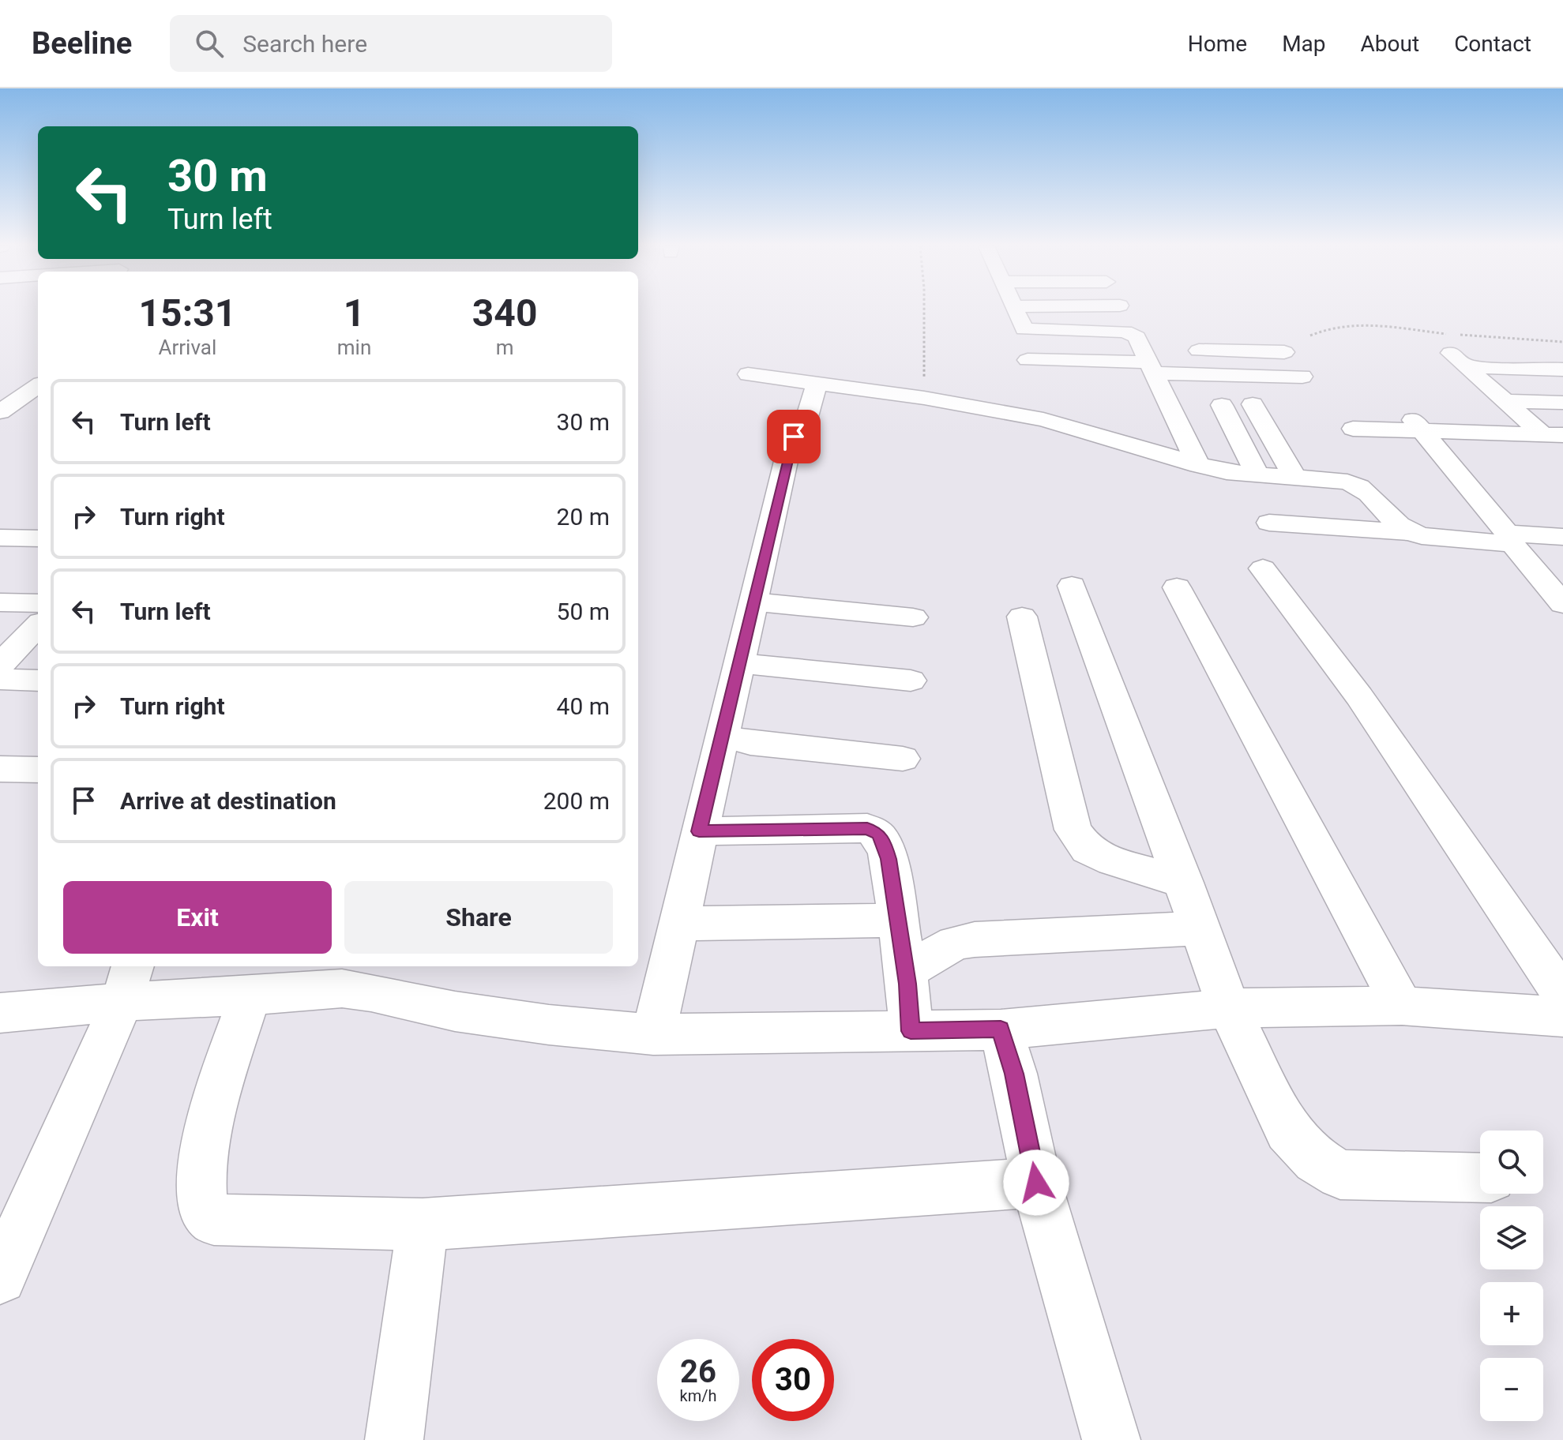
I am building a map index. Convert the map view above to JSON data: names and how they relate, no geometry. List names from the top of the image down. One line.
{"page":{"header":"Beeline","search":"Search here","nav":["Home","Map","About","Contact"],"turn":["30 m","Turn left"],"eta":["15:31","Arrival","1","min","340","m"],"list":[{"name":"Turn left","value":"30 m"},{"name":"Turn right","value":"20 m"},{"name":"Turn left","value":"50 m"},{"name":"Turn right","value":"40 m"},{"name":"Arrive at destination","value":"200 m"}],"buttons":["Exit","Share"],"map_buttons":["+","−"],"speed":"26 km/h","limit":"30"}}
